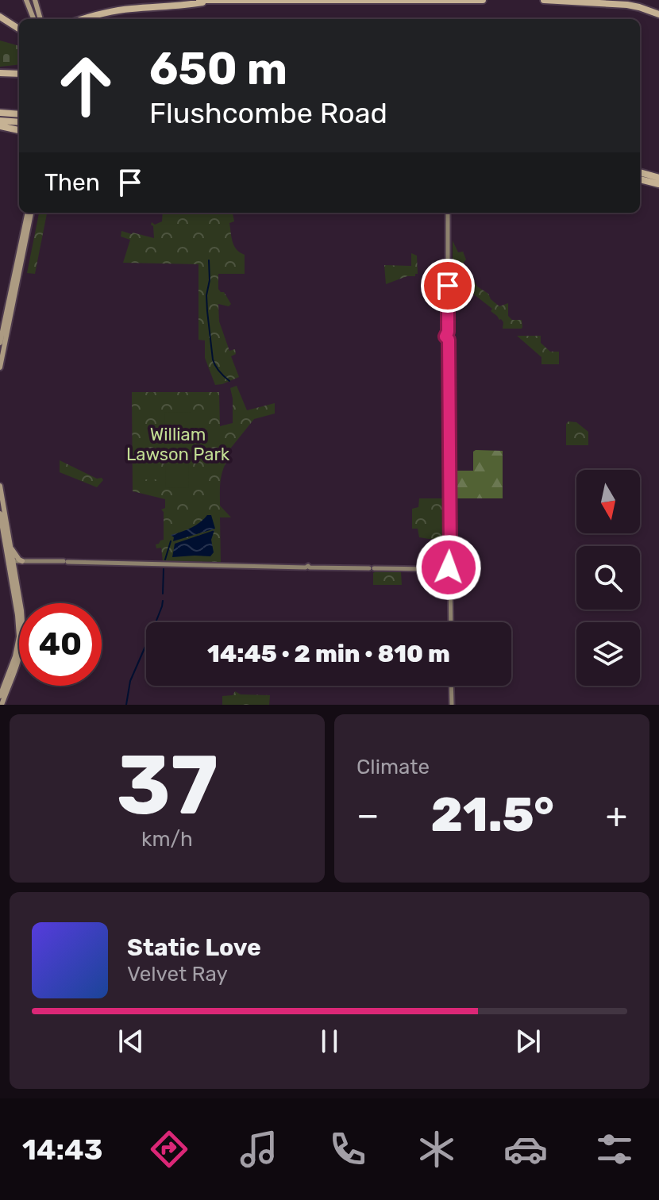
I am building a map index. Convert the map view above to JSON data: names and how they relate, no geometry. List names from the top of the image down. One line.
{"parks":["William Lawson Park"],"north":"bottom","page":{"turn":["650 m","Flushcombe Road"],"then":"Then","limit":"40","trip":"14:45 · 2 min · 810 m","tile":[["37","km/h"],"Climate"],"heat":["−","21.5°","+"],"song":["Static Love","Velvet Ray"],"tabs":"14:43"}}
